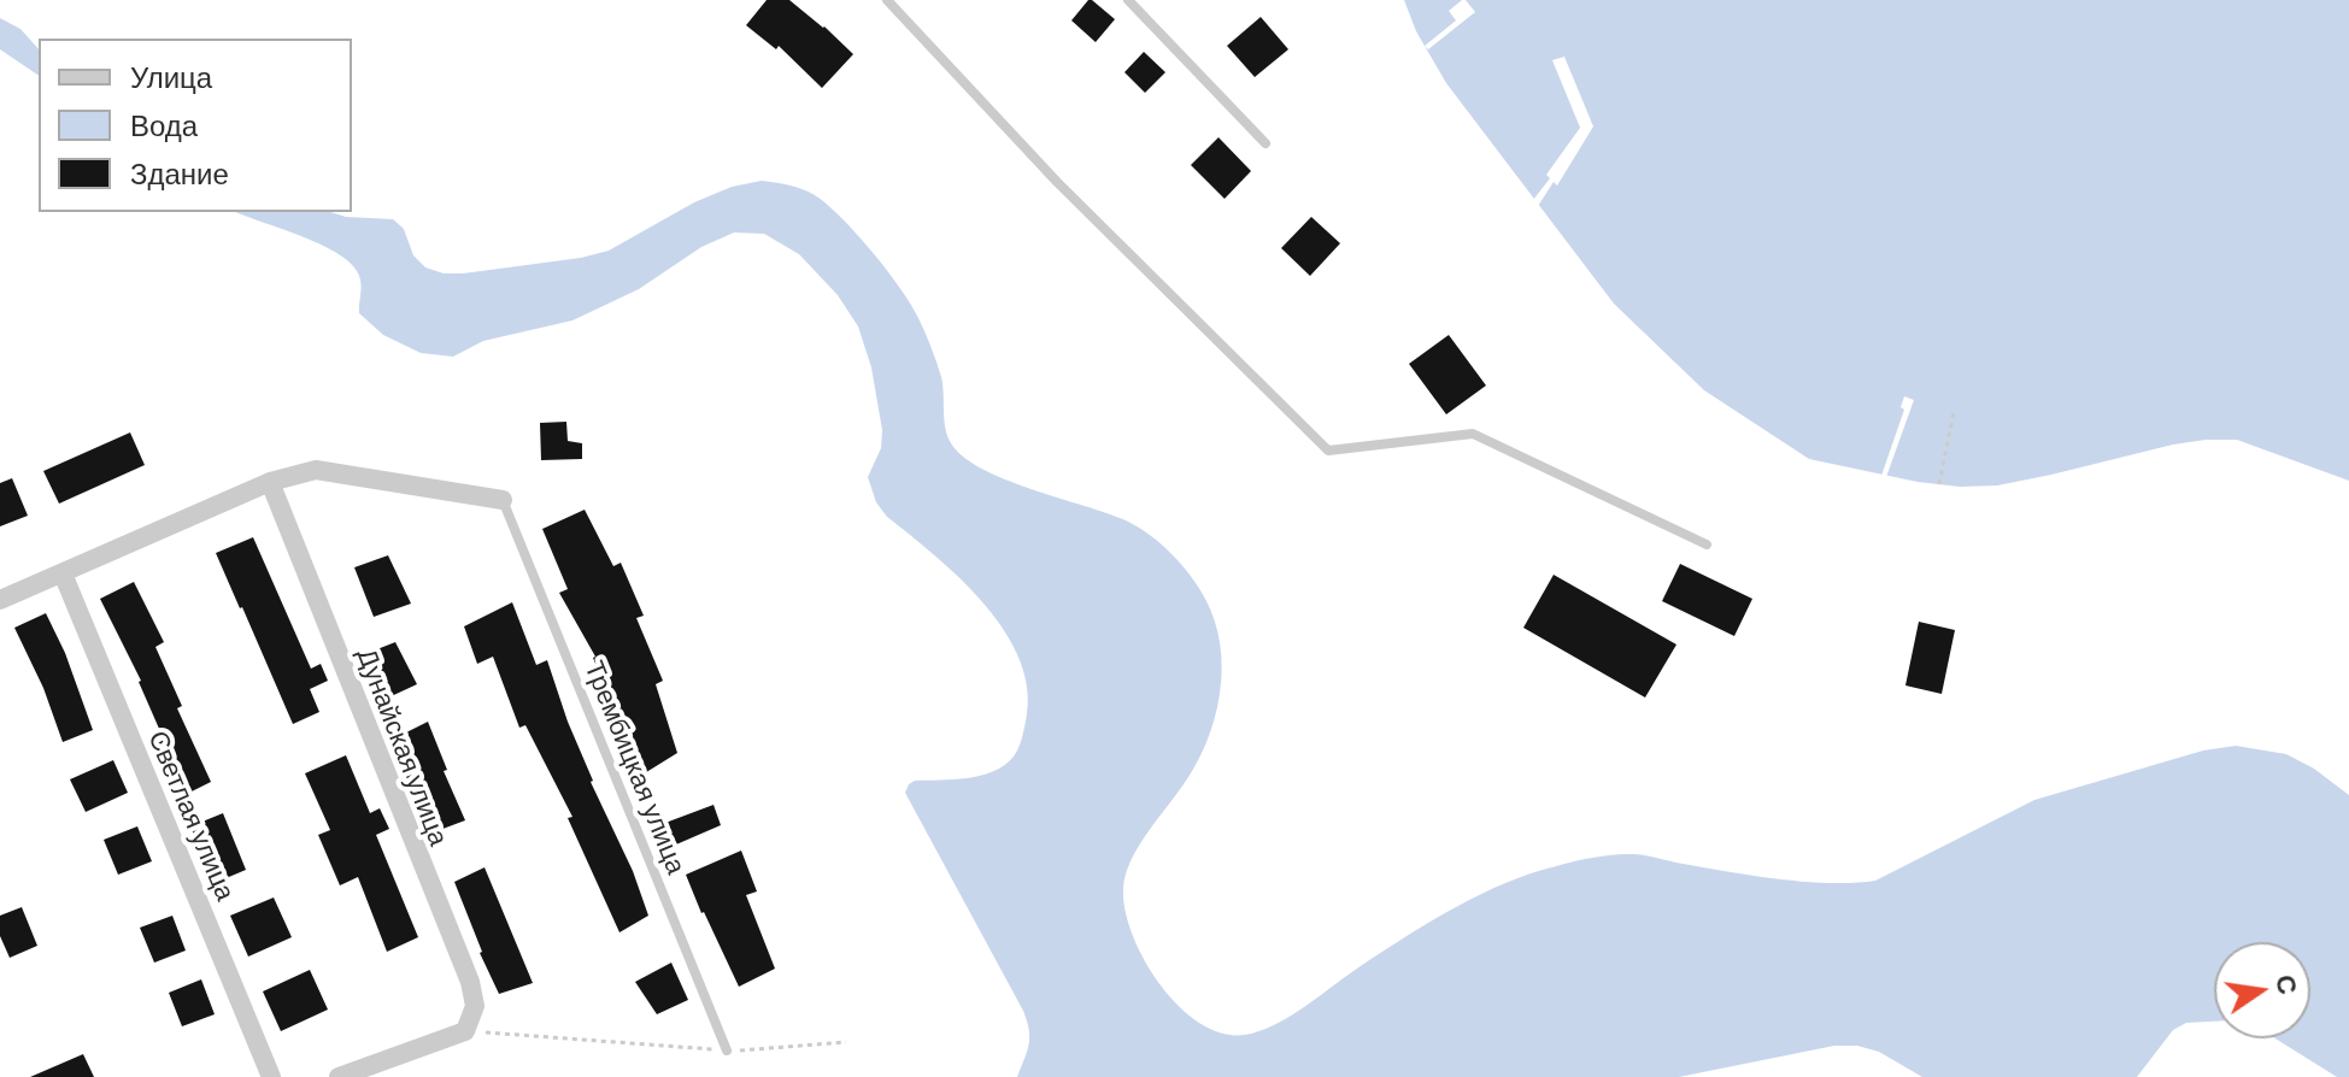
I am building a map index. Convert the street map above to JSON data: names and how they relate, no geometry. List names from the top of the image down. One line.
{"streets":{"street":["Дунайская улица","Светлая улица"],"lane":["Трембицкая улица"]},"legend":["Улица","Вода","Здание"],"north":"right"}
